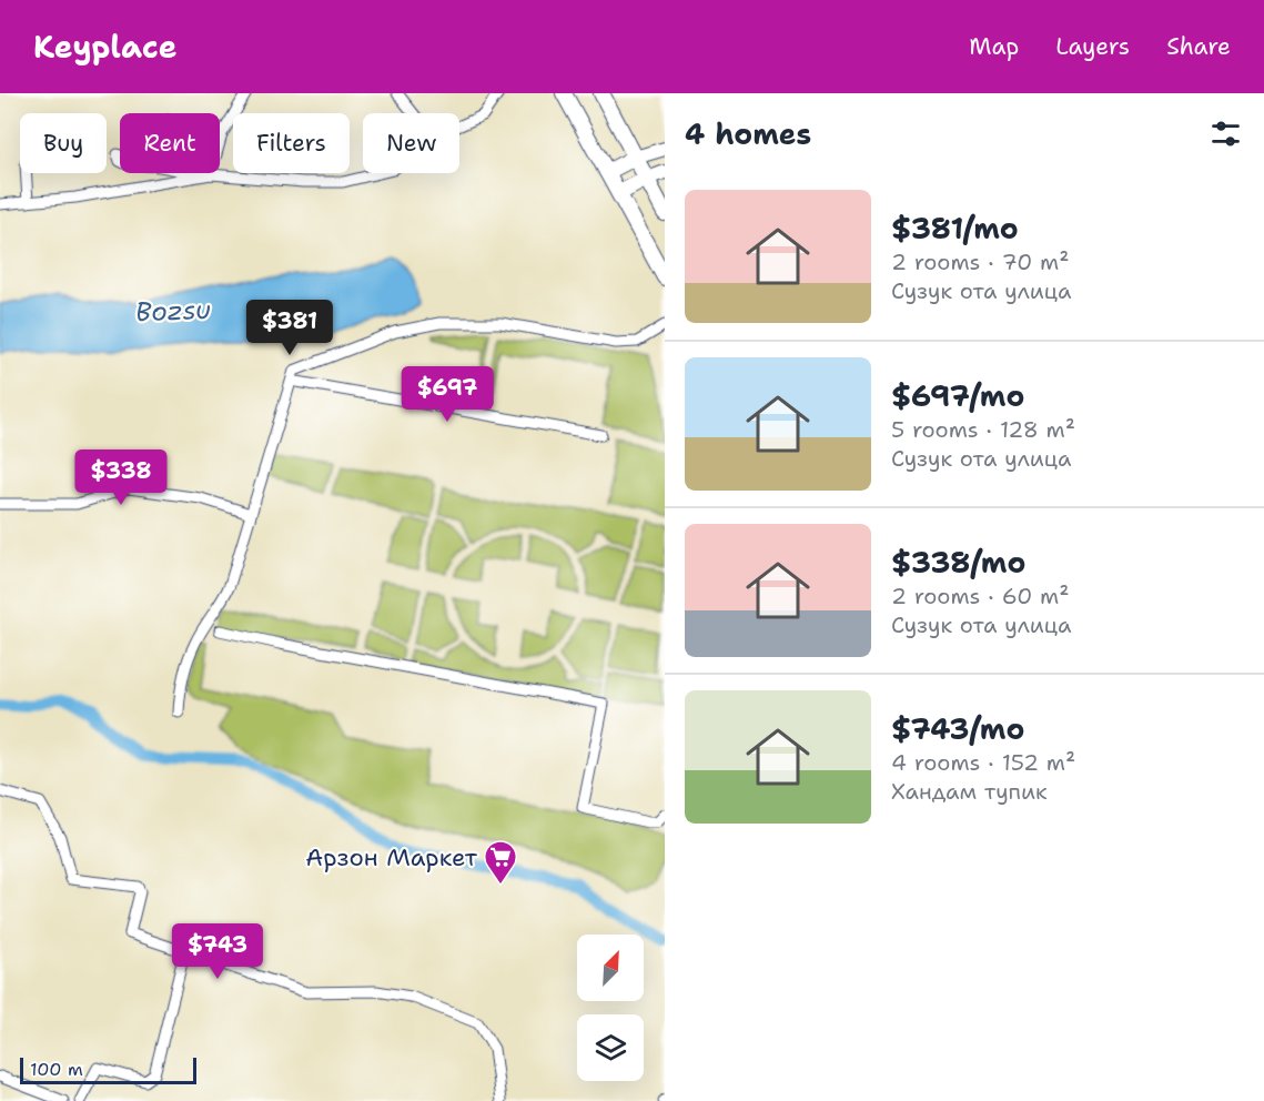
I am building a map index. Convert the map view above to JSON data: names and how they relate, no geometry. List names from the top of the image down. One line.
{"water":["Bozsu"],"places":{"supermarket":["Арзон Маркет"]},"scale_bar":"100 m","north":"top right","page":{"header":"Keyplace","nav":["Map","Layers","Share"],"heading":"4 homes","chip":["Buy","Rent","Filters","New"],"list":[{"name":"$381/mo","note":"2 rooms · 70 m² · Сузук ота улица"},{"name":"$697/mo","note":"5 rooms · 128 m² · Сузук ота улица"},{"name":"$338/mo","note":"2 rooms · 60 m² · Сузук ота улица"},{"name":"$743/mo","note":"4 rooms · 152 m² · Хандам тупик"}],"price":["$381","$697","$338","$743"],"scale":"100 m"}}
